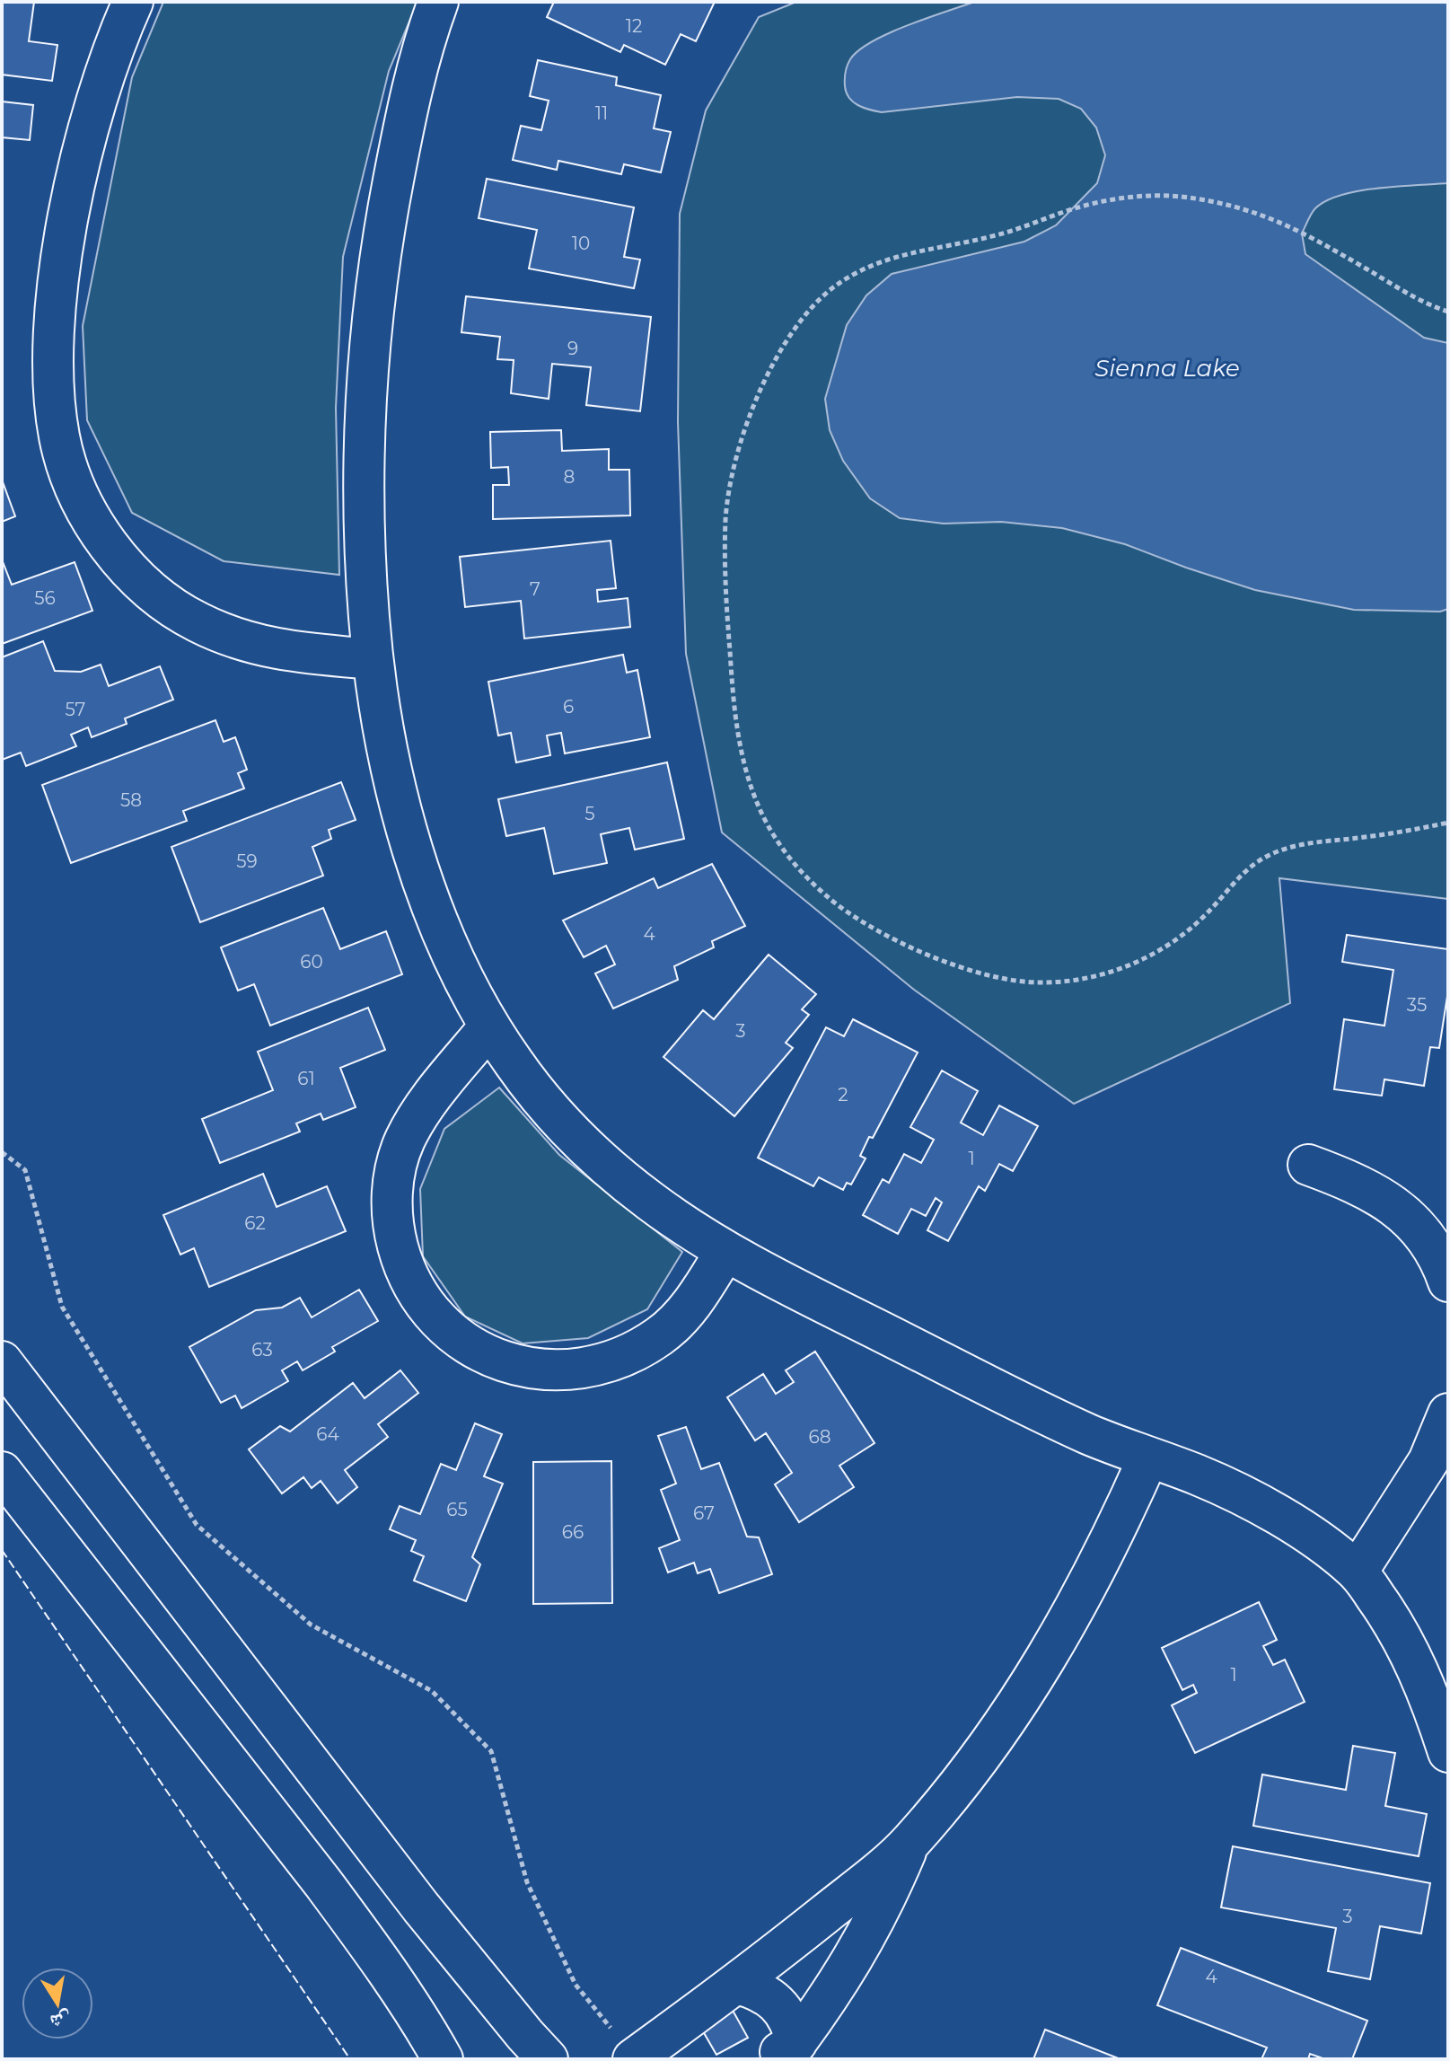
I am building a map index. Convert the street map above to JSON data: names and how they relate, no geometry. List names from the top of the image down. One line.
{"water":["Sienna Lake"],"house_numbers":["12","11","10","9","8","7","56","6","57","58","5","59","4","60","35","3","61","2","1","62","63","64","68","65","67","66","1","3","4"],"north":"bottom"}
